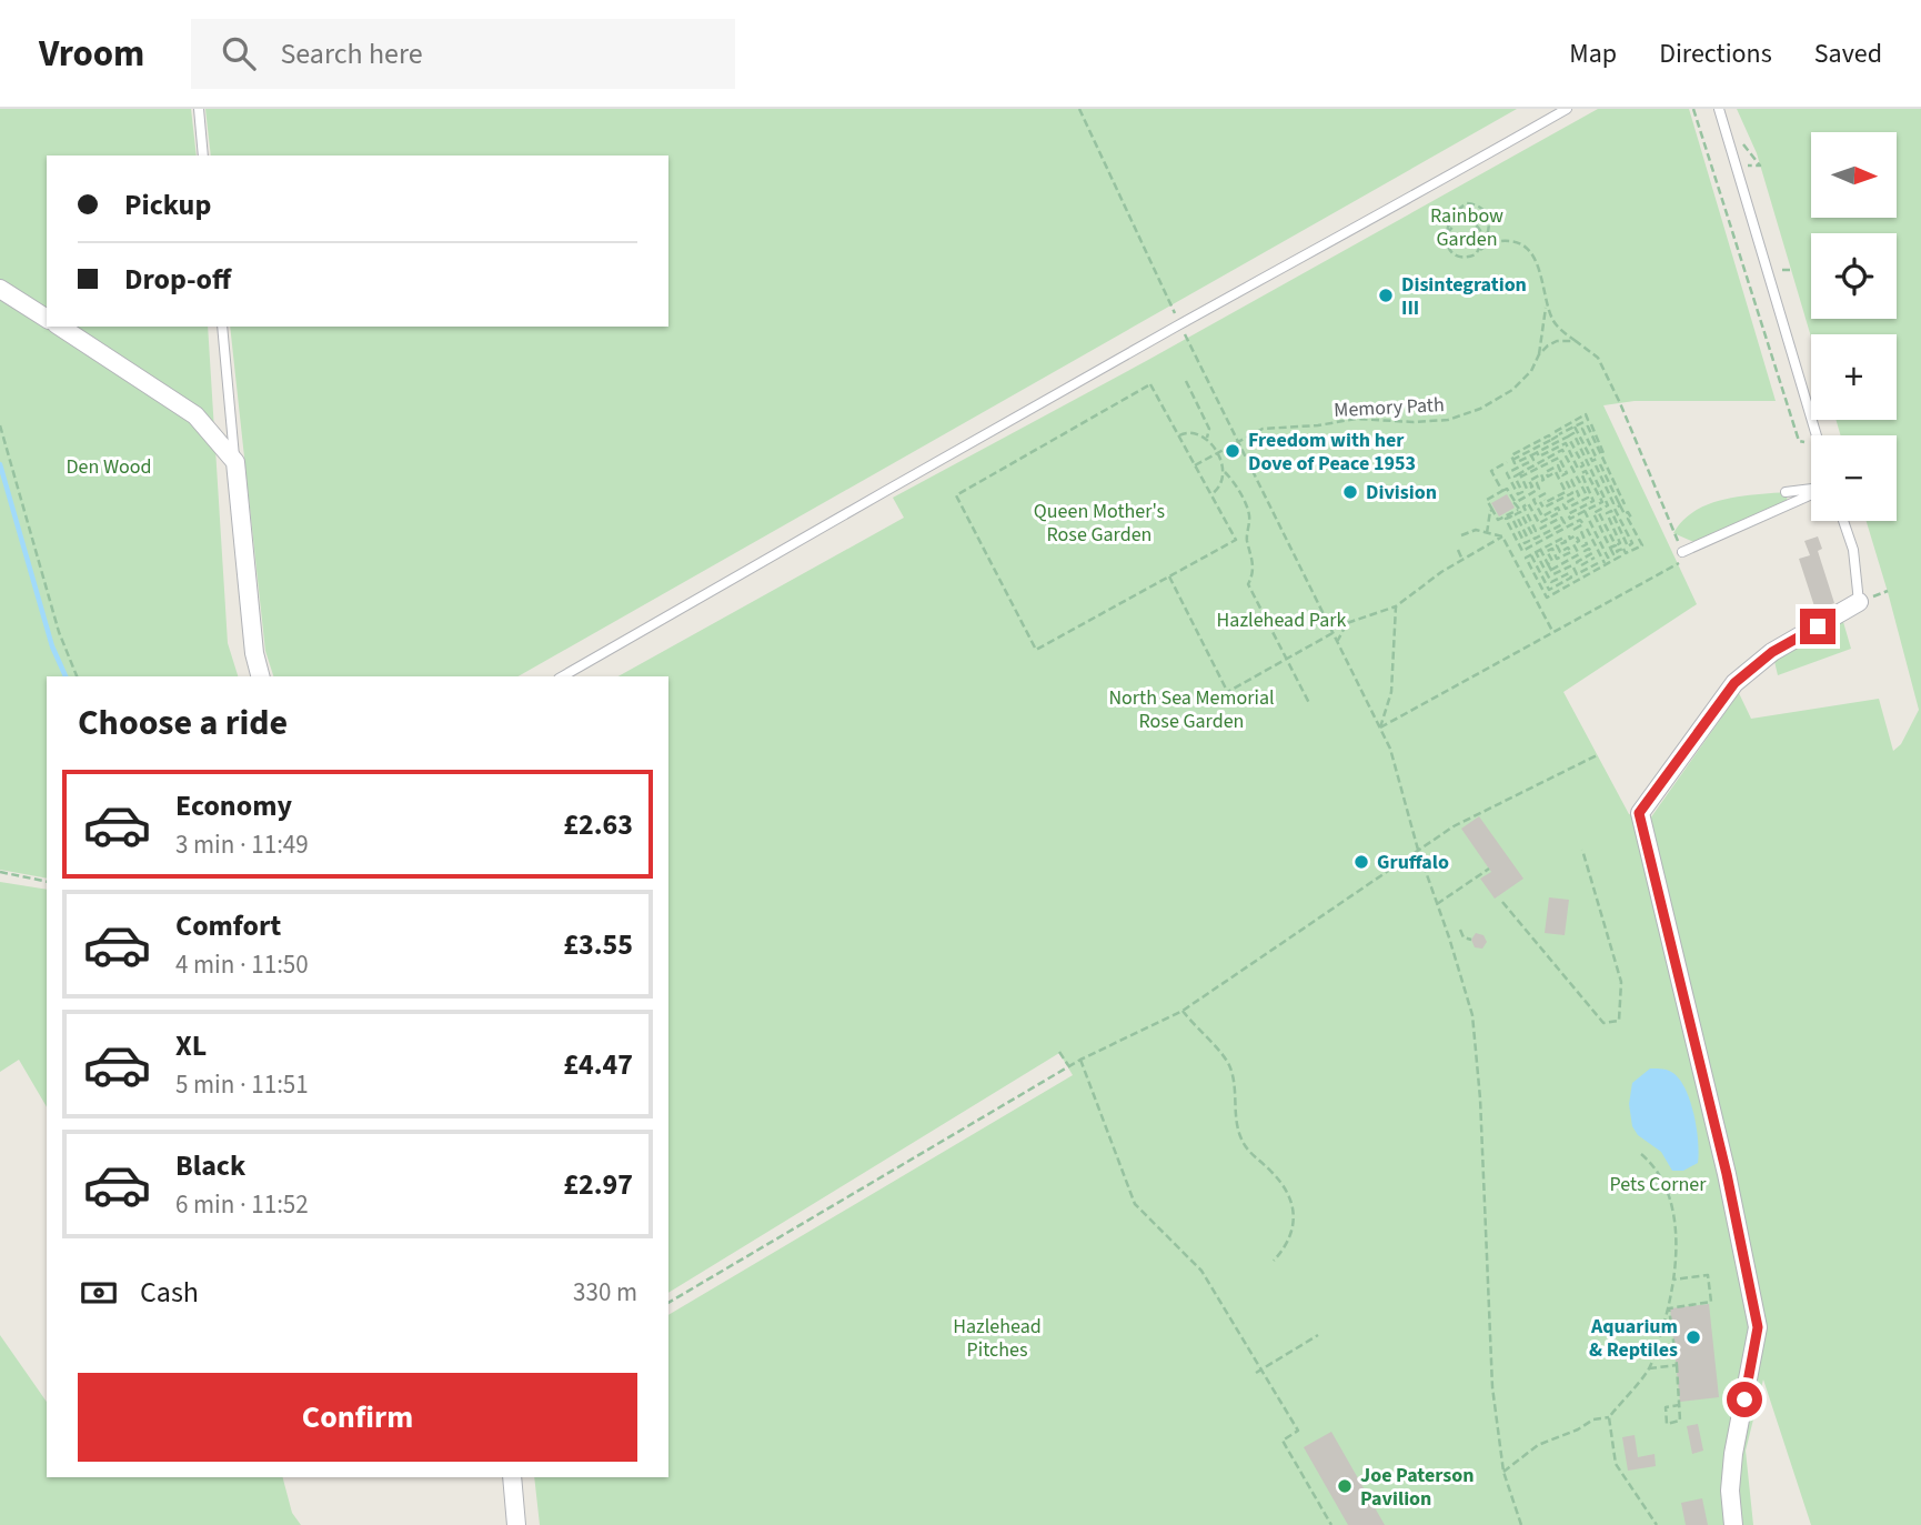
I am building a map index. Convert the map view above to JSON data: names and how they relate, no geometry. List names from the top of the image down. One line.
{"streets":{"path":["Memory Path"]},"parks":["Rainbow Garden","Den Wood","Queen Mother's Rose Garden","Hazlehead Park","North Sea Memorial Rose Garden","Pets Corner","Hazlehead Pitches"],"places":["Disintegration III","Freedom with her Dove of Peace 1953","Division","Gruffalo","Aquarium & Reptiles","Joe Paterson Pavilion"],"north":"right","page":{"header":"Vroom","search":"Search here","nav":["Map","Directions","Saved"],"map_buttons":["+","−"],"banner":["Pickup","Drop-off"],"heading":"Choose a ride","list":[{"name":"Economy","note":"3 min · 11:49","value":"£2.63"},{"name":"Comfort","note":"4 min · 11:50","value":"£3.55"},{"name":"XL","note":"5 min · 11:51","value":"£4.47"},{"name":"Black","note":"6 min · 11:52","value":"£2.97"}],"pay":["Cash","330 m"],"buttons":"Confirm"}}
